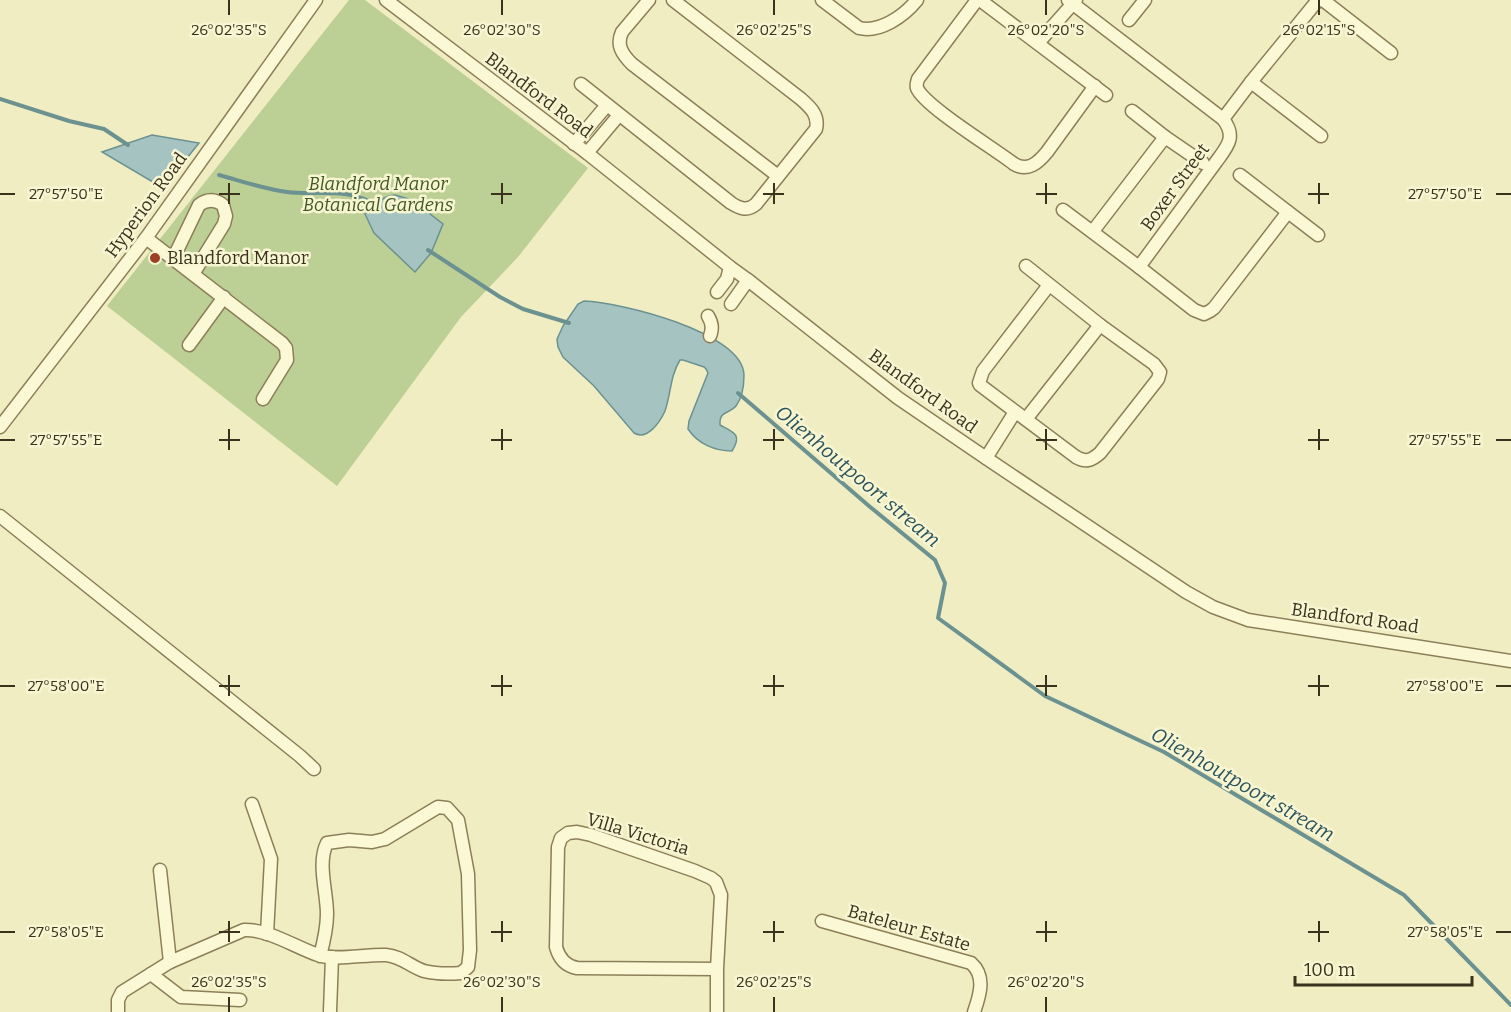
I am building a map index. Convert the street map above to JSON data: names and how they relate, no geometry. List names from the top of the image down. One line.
{"streets":{"street":["Blandford Road","Boxer Street","Hyperion Road","Villa Victoria","Bateleur Estate"]},"water":["Olienhoutpoort stream"],"parks":["Blandford Manor Botanical Gardens"],"places":["Blandford Manor"],"scale_bar":"100 m","coordinates":["26°02'35\"S","26°02'30\"S","26°02'25\"S","26°02'20\"S","26°02'15\"S","27°57'50\"E","27°57'55\"E","27°58'00\"E","27°58'05\"E"]}
